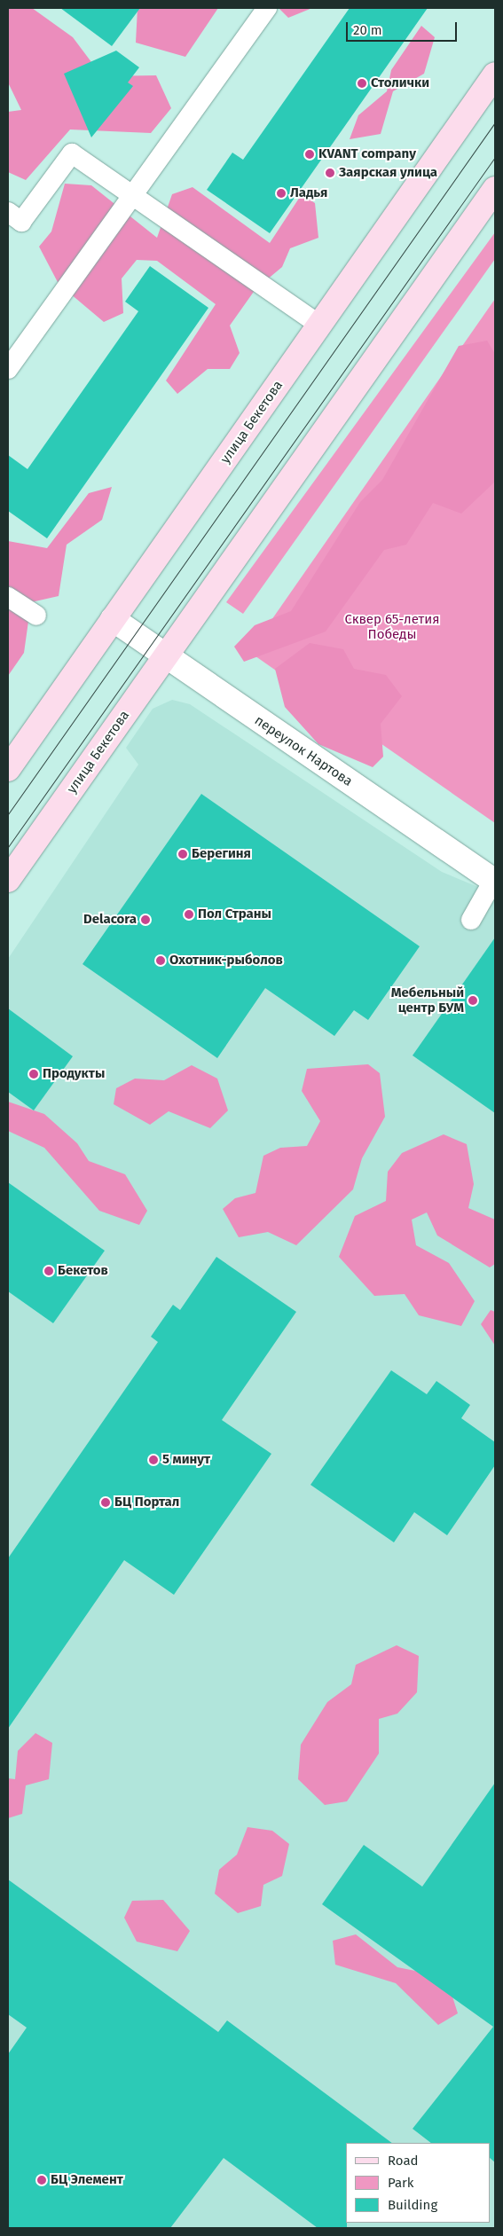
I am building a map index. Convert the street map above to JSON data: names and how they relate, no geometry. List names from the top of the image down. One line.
{"streets":{"main road":["улица Бекетова"],"street":["переулок Нартова"]},"crossings":[["улица Бекетова","переулок Нартова"]],"parks":["Сквер 65-летия Победы"],"places":["Столички","KVANT company","Заярская улица","Ладья","Берегиня","Пол Страны","Delacora","Охотник-рыболов","Мебельный центр БУМ","Продукты","Бекетов","5 минут","БЦ Портал","БЦ Элемент"],"legend":["Road","Park","Building"],"scale_bar":"20 m"}
